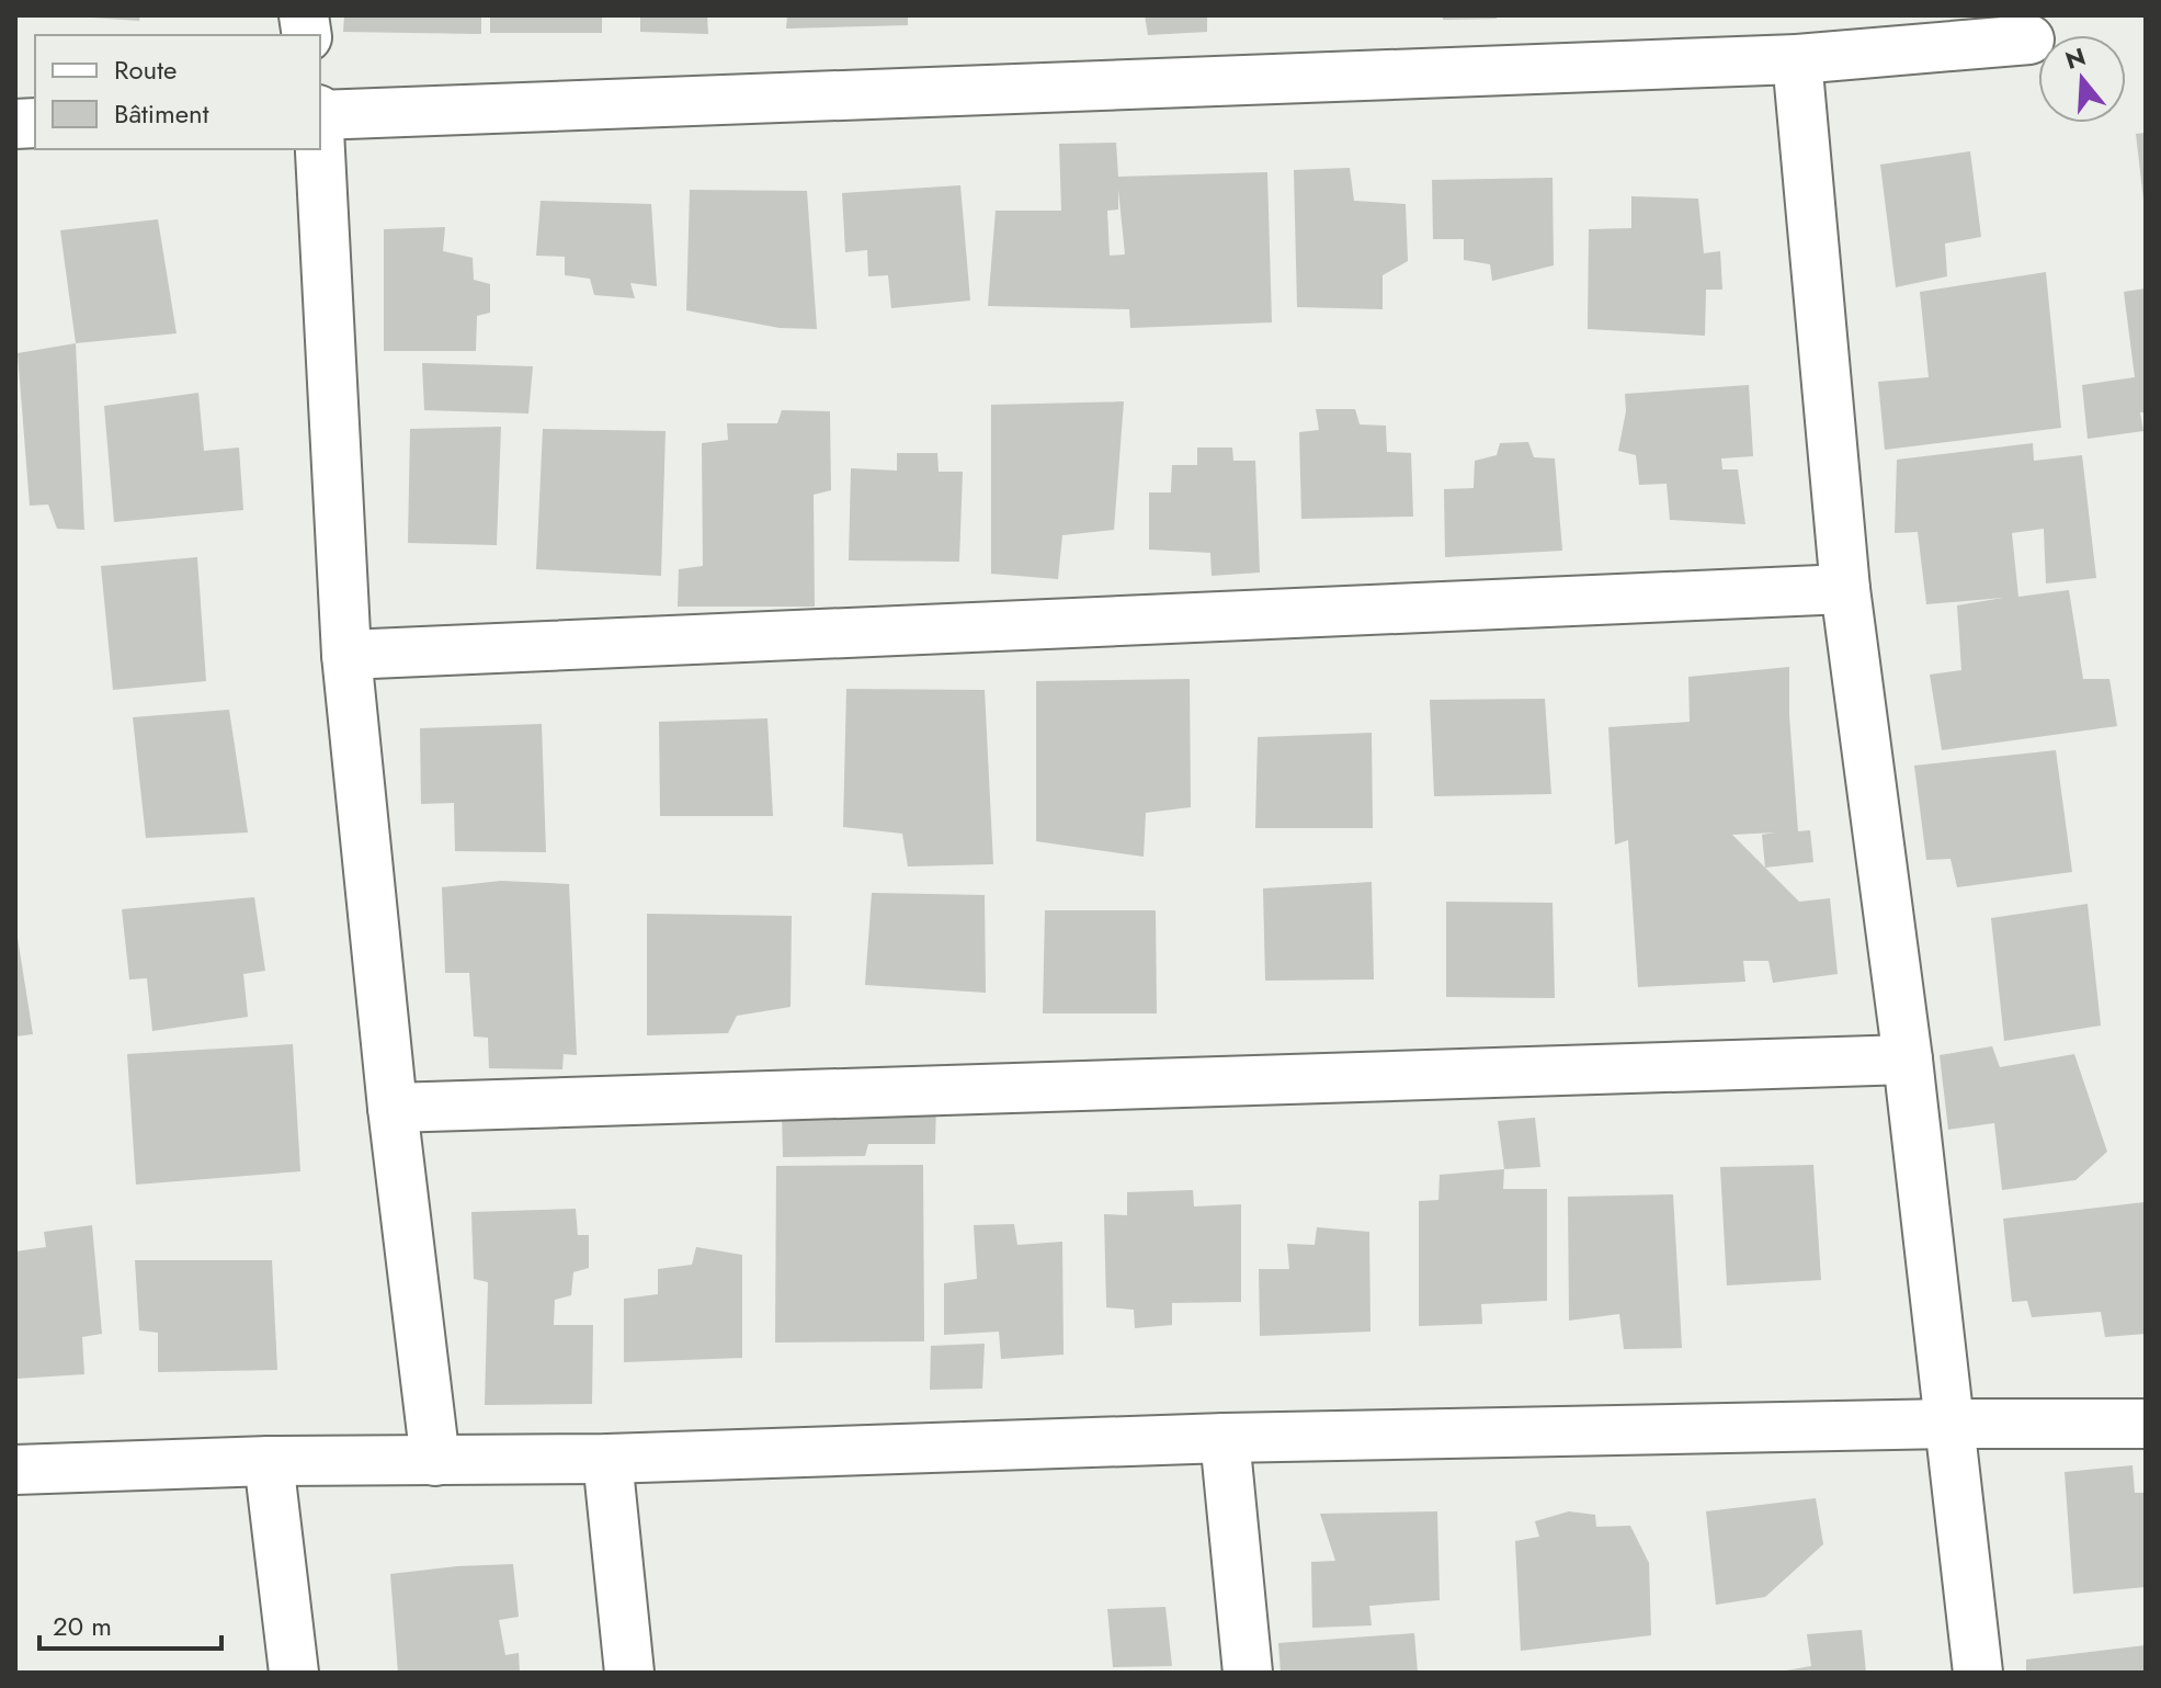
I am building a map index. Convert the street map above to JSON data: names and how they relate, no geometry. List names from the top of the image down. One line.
{"legend":["Route","Bâtiment"],"scale_bar":"20 m","north":"top"}
